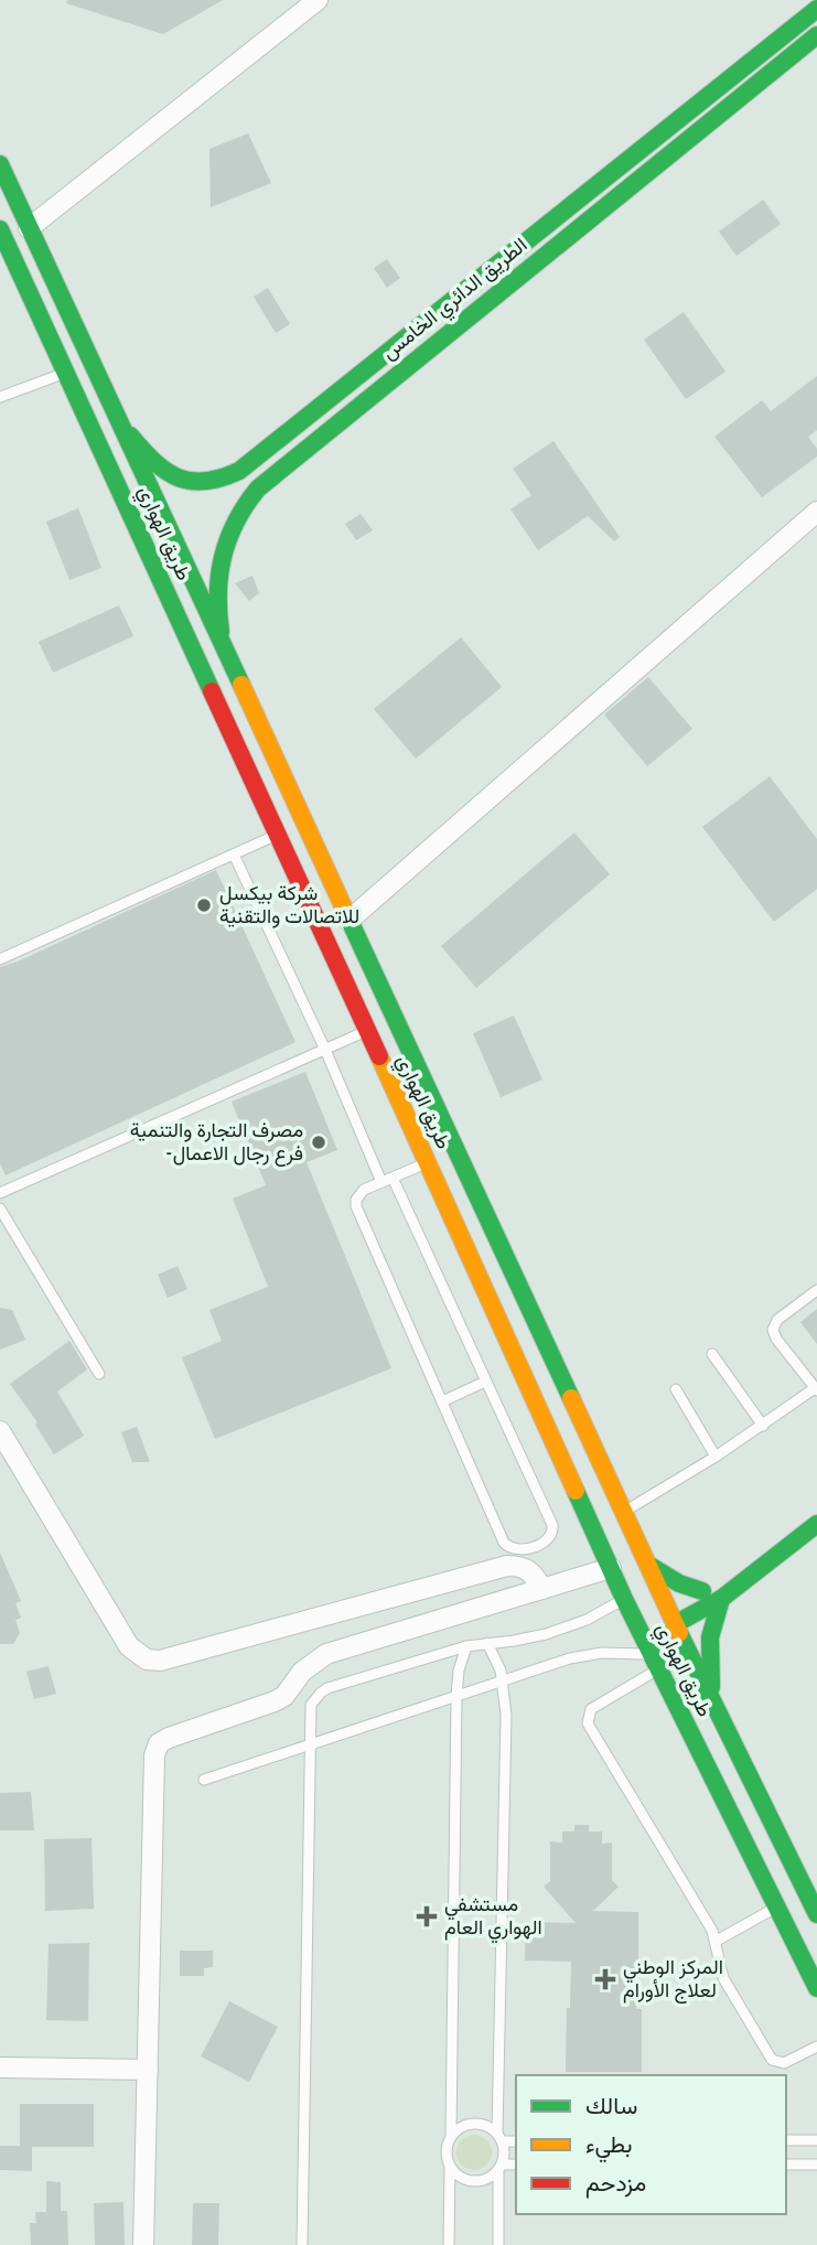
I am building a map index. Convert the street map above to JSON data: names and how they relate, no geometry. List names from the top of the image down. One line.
{"streets":{"main road":["الطريق الدائري الخامس","طريق الهواري"]},"crossings":[["الطريق الدائري الخامس","طريق الهواري"]],"places":{"other":["شركة بيكسل للاتصالات والتقنية","مصرف التجارة والتنمية -فرع رجال الاعمال"],"health":["مستشفي الهواري العام","المركز الوطني لعلاج الأورام"]},"legend":["سالك","بطيء","مزدحم"]}
